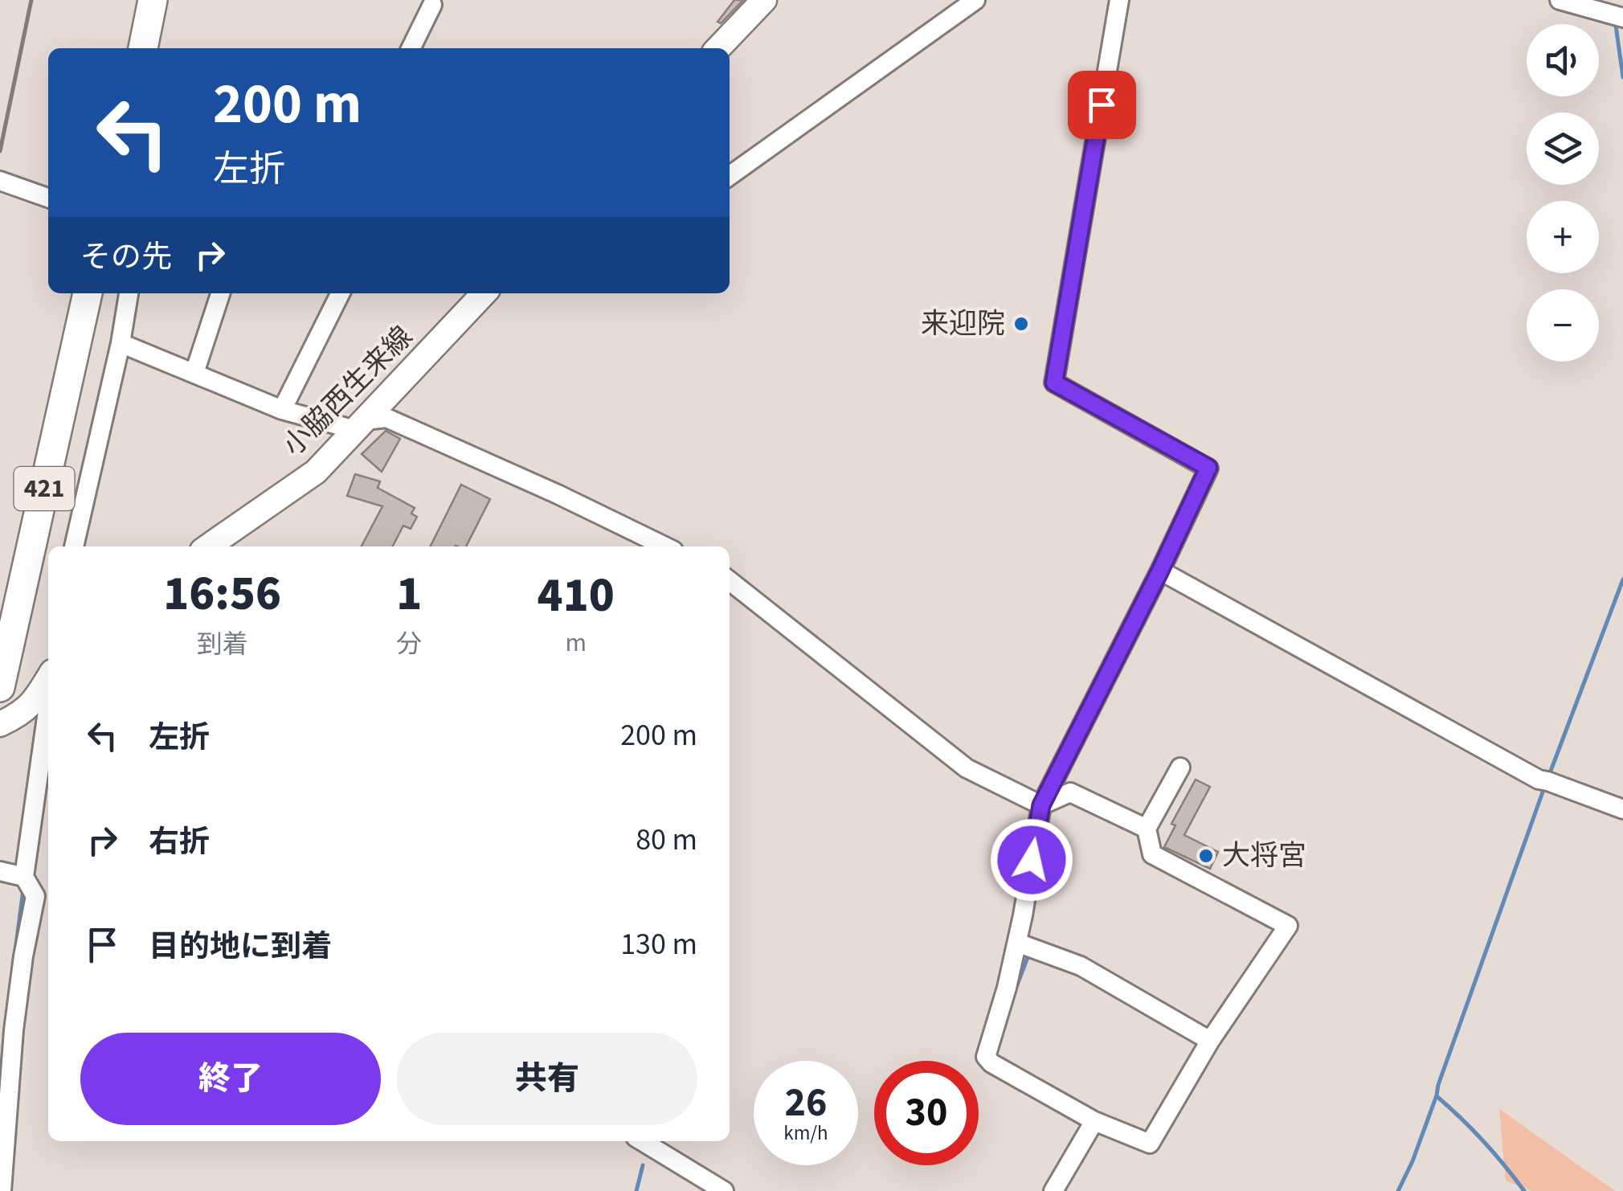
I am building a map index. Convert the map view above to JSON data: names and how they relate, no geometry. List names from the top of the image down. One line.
{"streets":{"highway":["421"],"main road":["小脇西生来線"]},"places":["来迎院","大将宮"],"page":{"map_buttons":["+","−"],"turn":["200 m","左折"],"then":"その先","eta":["16:56","到着","1","分","410","m"],"list":[{"name":"左折","value":"200 m"},{"name":"右折","value":"80 m"},{"name":"目的地に到着","value":"130 m"}],"buttons":["終了","共有"],"speed":"26 km/h","limit":"30"}}
